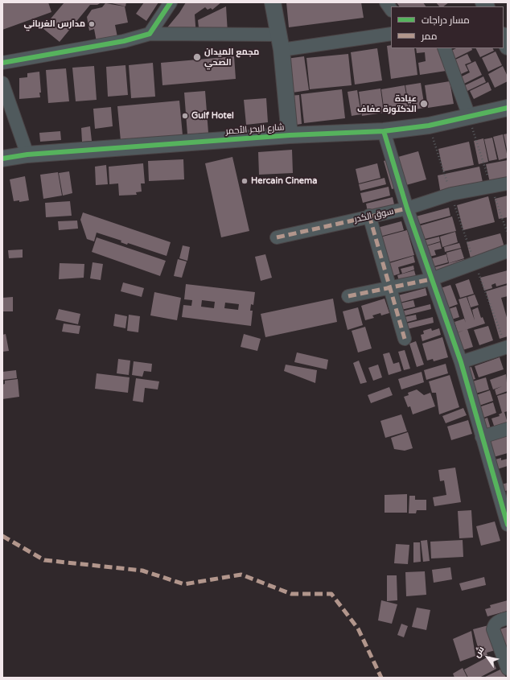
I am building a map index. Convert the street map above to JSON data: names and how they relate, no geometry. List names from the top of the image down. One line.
{"streets":{"street":["شارع البحر الأحمر","سوق الكدر"]},"places":["مدارس الغرباني","مجمع الميدان الصحي","عيادة الدكتورة عفاف","Gulf Hotel","Hercain Cinema"],"legend":["مسار دراجات","ممر"],"north":"top left"}
